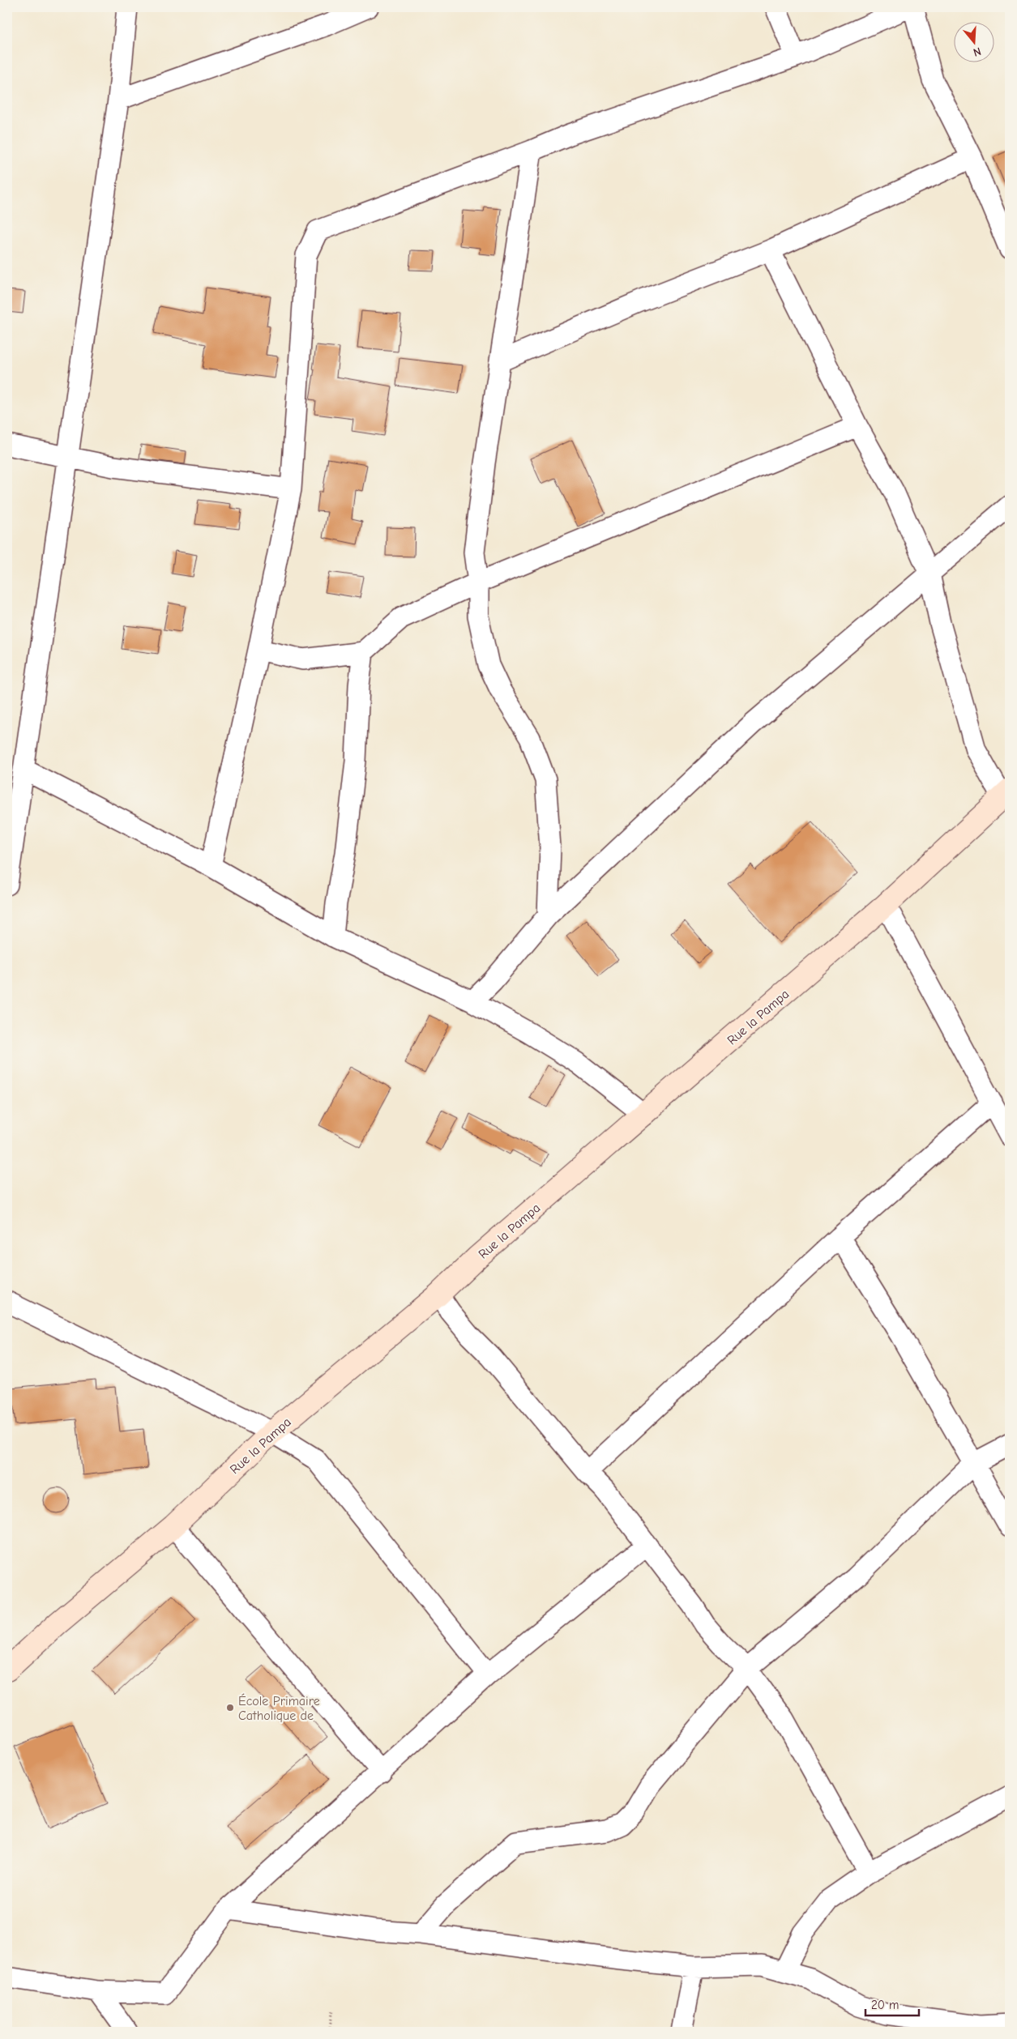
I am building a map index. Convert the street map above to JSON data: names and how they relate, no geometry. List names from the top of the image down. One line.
{"streets":{"street":["Rue la Pampa"]},"places":["École Primaire Catholique de"],"scale_bar":"20 m","north":"bottom"}
